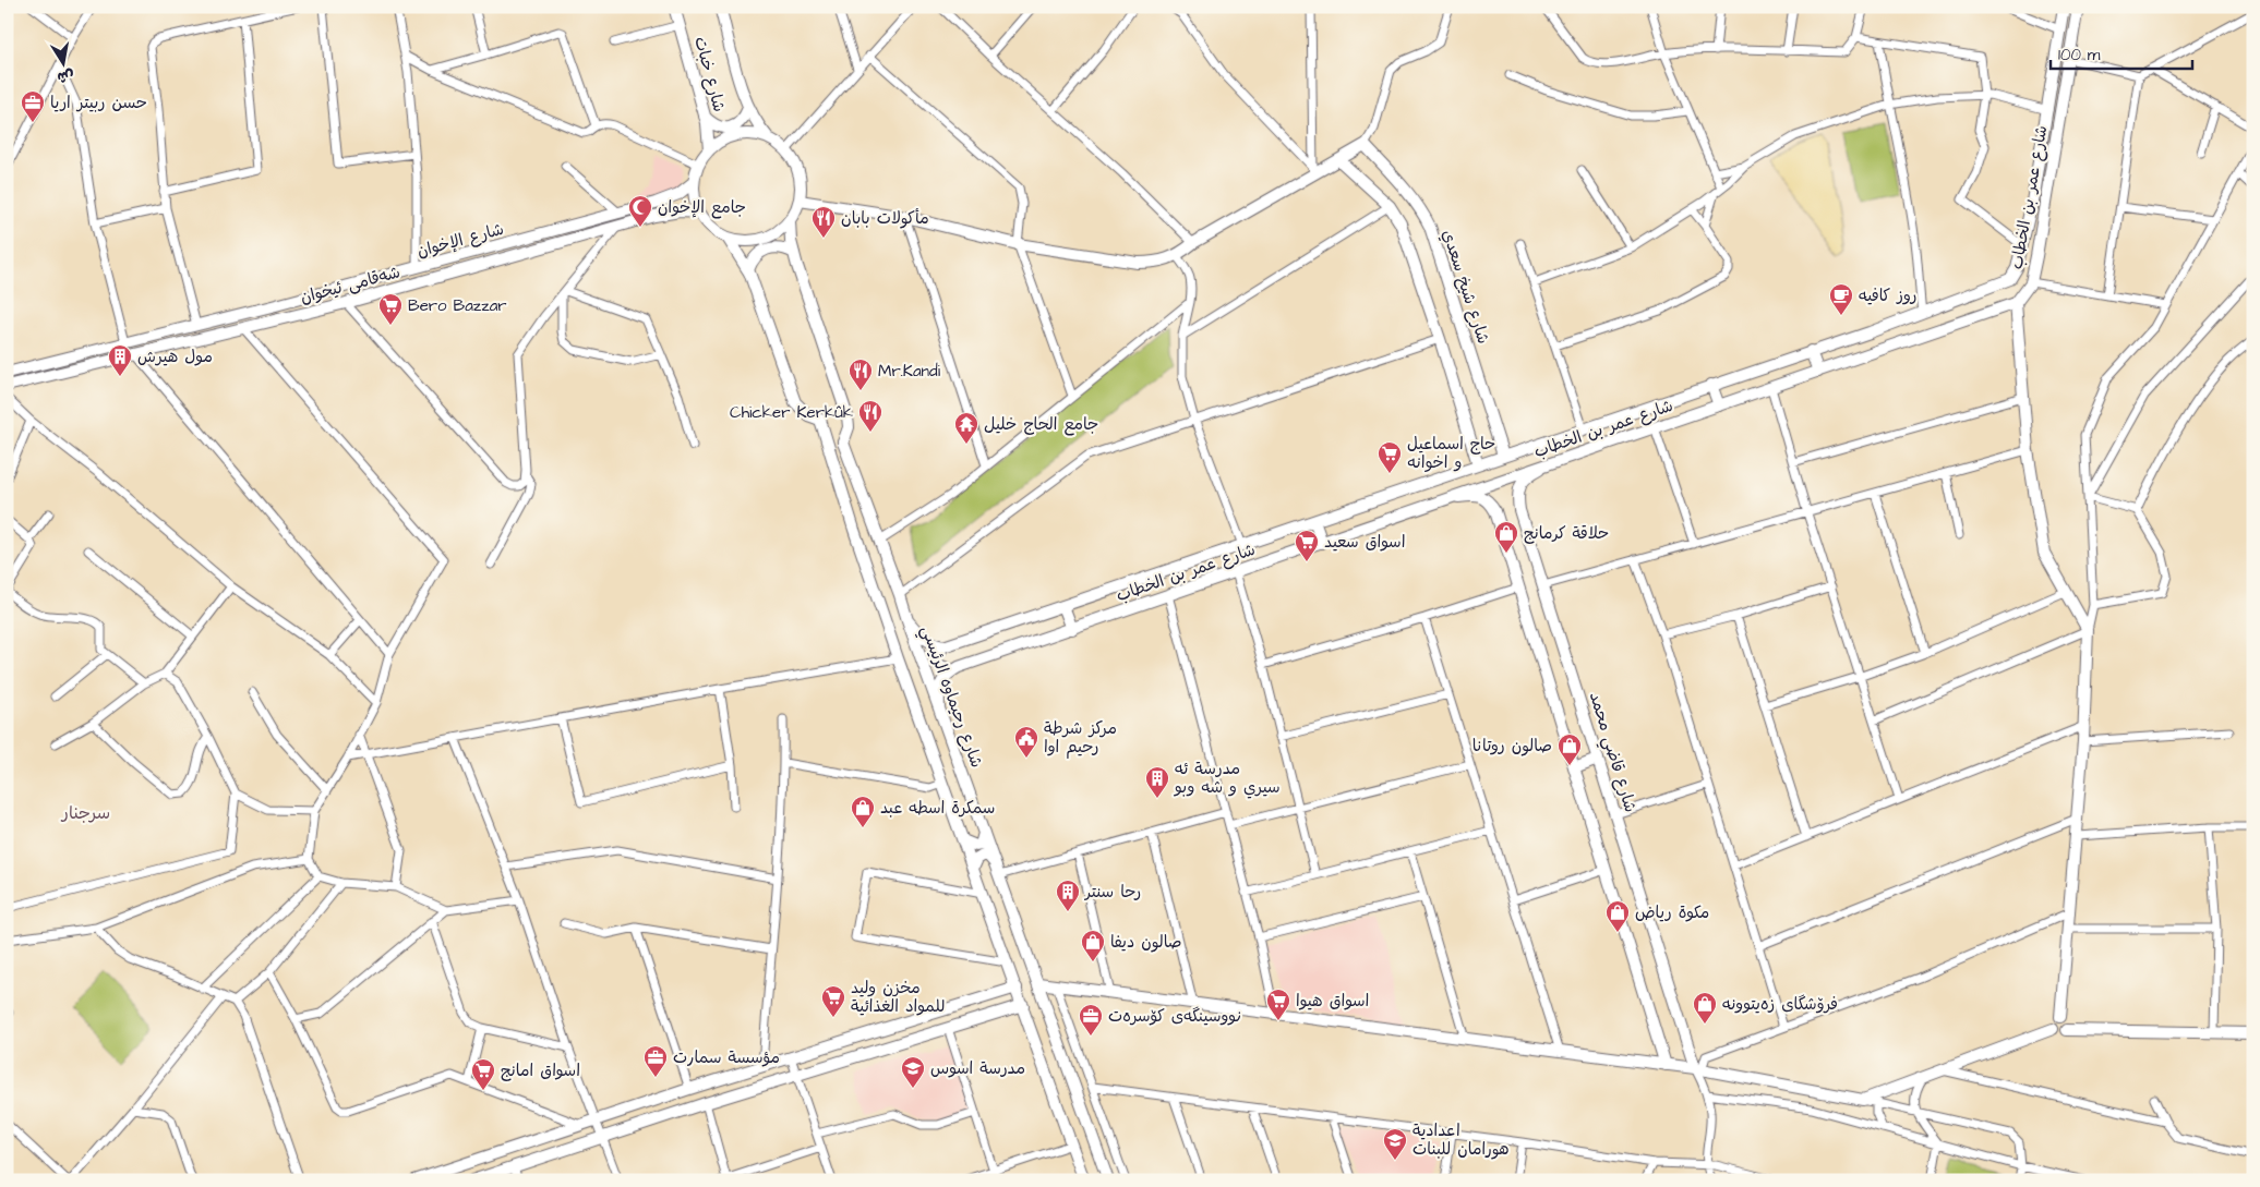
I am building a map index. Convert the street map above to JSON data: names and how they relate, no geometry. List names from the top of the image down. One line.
{"streets":{"main road":["شارع خبات","شارع عمر بن الخطاب","شارع الإخوان","شەقامی ئیخوان","شارع شيخ سعدي","شارع رحيماوه الرئيسي","شارع قاضي محمد"]},"crossings":[["شارع خبات","شارع الإخوان"],["شارع خبات","شەقامی ئیخوان"],["شارع خبات","شارع رحيماوه الرئيسي"],["شارع عمر بن الخطاب","شارع شيخ سعدي"],["شارع عمر بن الخطاب","شارع قاضي محمد"],["شارع الإخوان","شەقامی ئیخوان"],["شارع الإخوان","شارع رحيماوه الرئيسي"],["شەقامی ئیخوان","شارع رحيماوه الرئيسي"]],"districts":["سرجنار"],"places":{"office":["حسن ربيتر اريا","نووسینگەی کۆسرەت","مؤسسة سمارت"],"mosque":["جامع الإخوان"],"restaurant":["مأكولات بابان","Mr.Kandi","Chicker Kerkûk"],"cafe":["روز كافيه"],"supermarket":["Bero Bazzar","حاج اسماعيل و اخوانه","اسواق سعيد","مخزن وليد للمواد الغذائية","اسواق هيوا","اسواق امانج"],"building":["مول هيرش","مدرسة ئه سيري و شه وبو","رحا سنتر"],"temple":["جامع الحاج خليل"],"shop":["حلاقة كرمانج","صالون روتانا","سمكرة اسطه عبد","مكوة رياض","صالون ديفا","فرۆشگای زەیتوونە"],"public building":["مركز شرطة رحيم اوا"],"school or university":["مدرسة اسوس","اعدادية هورامان للبنات"]},"scale_bar":"100 m","north":"bottom"}
